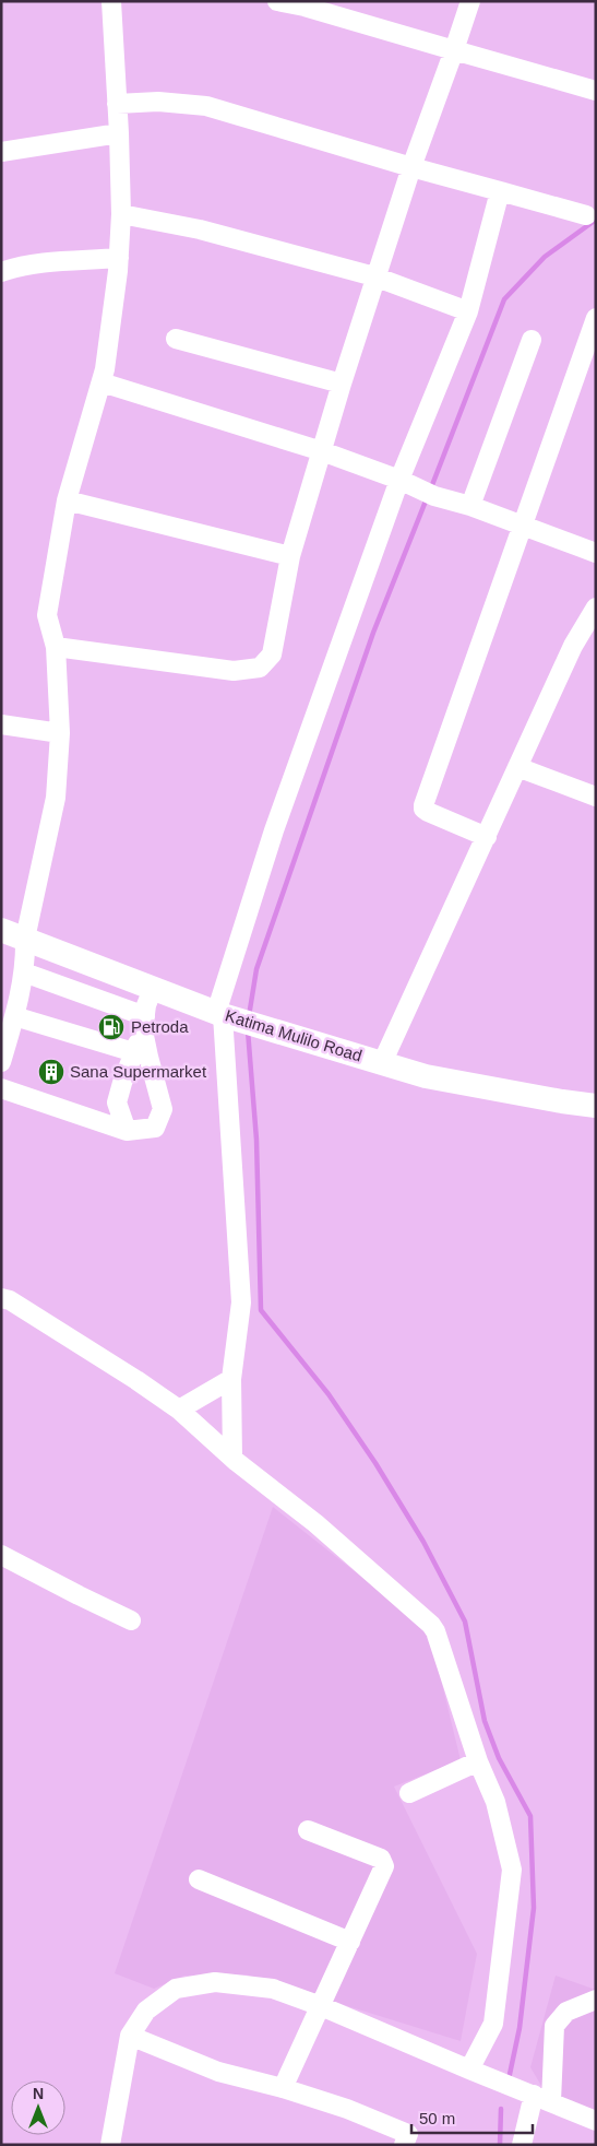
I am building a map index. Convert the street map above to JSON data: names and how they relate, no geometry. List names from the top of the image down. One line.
{"streets":{"main road":["Katima Mulilo Road"]},"places":{"fuel station":["Petroda"],"building":["Sana Supermarket"]},"scale_bar":"50 m","north":"top"}
